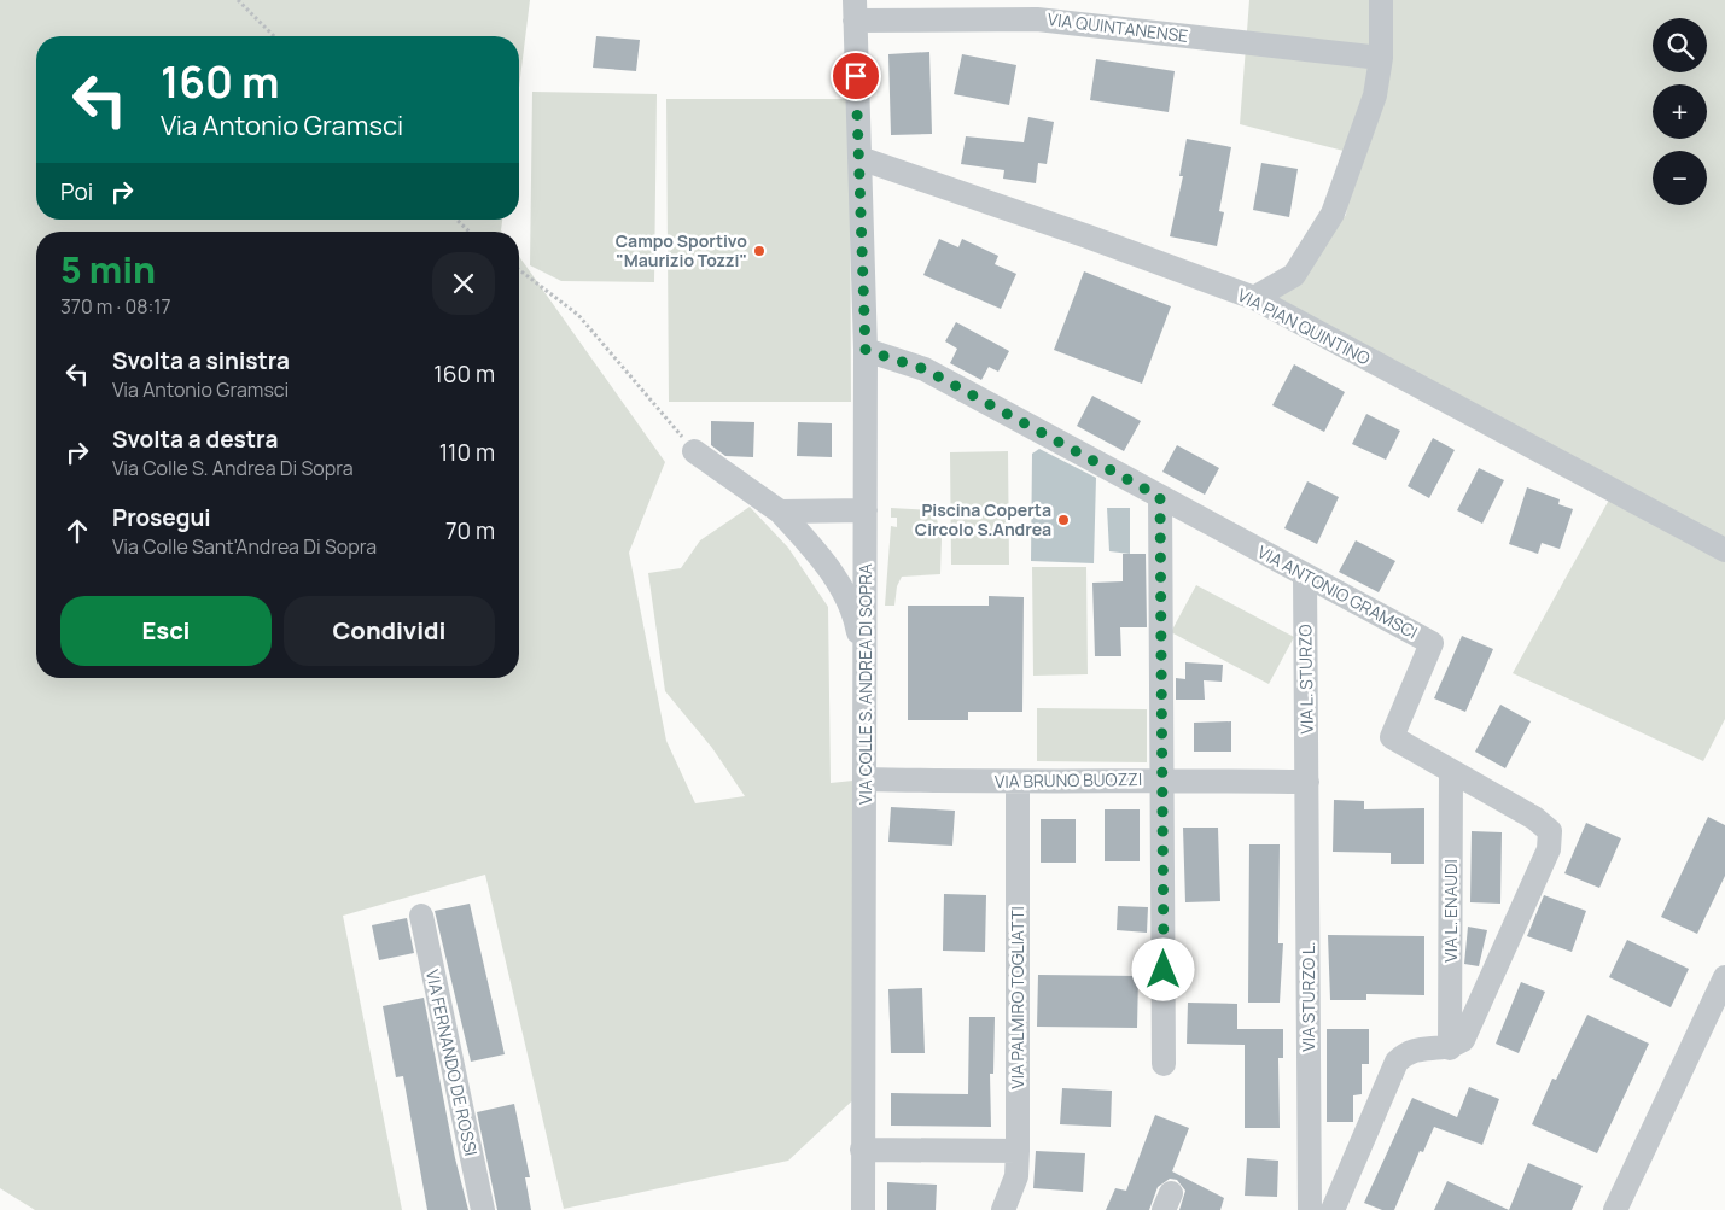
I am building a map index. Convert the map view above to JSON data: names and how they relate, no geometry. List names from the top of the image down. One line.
{"streets":{"street":["VIA QUINTANENSE","VIA PIAN QUINTINO","VIA ANTONIO GRAMSCI","VIA L. STURZO","VIA COLLE S. ANDREA DI SOPRA","VIA BRUNO BUOZZI","VIA L. ENAUDI","VIA STURZO L.","VIA PALMIRO TOGLIATTI","VIA FERNANDO DE ROSSI"]},"crossings":[["VIA QUINTANENSE","VIA COLLE S. ANDREA DI SOPRA"],["VIA PIAN QUINTINO","VIA COLLE S. ANDREA DI SOPRA"],["VIA ANTONIO GRAMSCI","VIA L. STURZO"],["VIA ANTONIO GRAMSCI","VIA COLLE S. ANDREA DI SOPRA"],["VIA ANTONIO GRAMSCI","VIA L. ENAUDI"],["VIA L. STURZO","VIA BRUNO BUOZZI"],["VIA L. STURZO","VIA STURZO L."],["VIA COLLE S. ANDREA DI SOPRA","VIA BRUNO BUOZZI"],["VIA BRUNO BUOZZI","VIA STURZO L."],["VIA BRUNO BUOZZI","VIA PALMIRO TOGLIATTI"]],"places":["Campo Sportivo \"Maurizio Tozzi\"","Piscina Coperta Circolo S.Andrea"],"page":{"map_buttons":["+","−"],"turn":["160 m","Via Antonio Gramsci"],"then":"Poi","heading":["5 min","370 m · 08:17"],"list":[{"name":"Svolta a sinistra","note":"Via Antonio Gramsci","value":"160 m"},{"name":"Svolta a destra","note":"Via Colle S. Andrea Di Sopra","value":"110 m"},{"name":"Prosegui","note":"Via Colle Sant'Andrea Di Sopra","value":"70 m"}],"buttons":["Esci","Condividi"]}}
